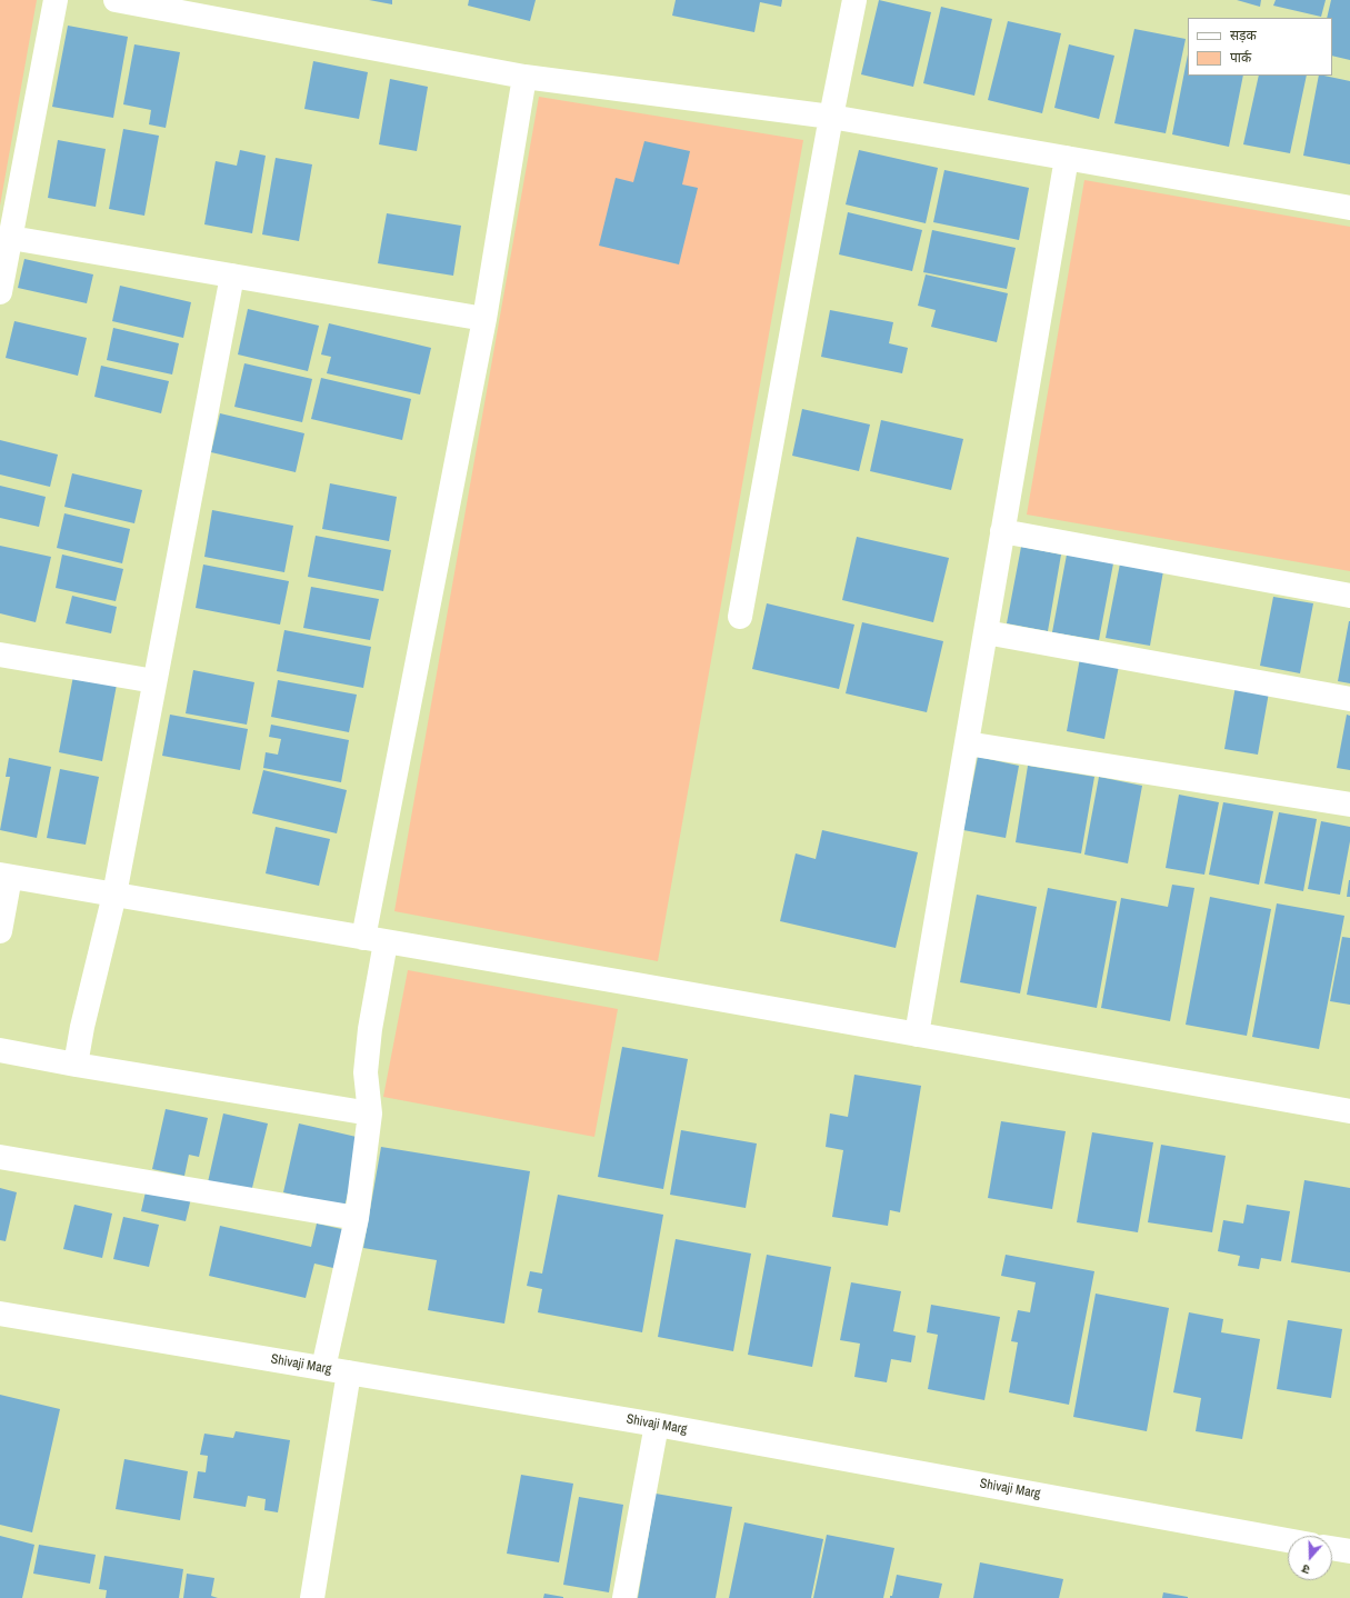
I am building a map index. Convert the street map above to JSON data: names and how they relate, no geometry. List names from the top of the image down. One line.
{"streets":{"street":["Shivaji Marg"]},"legend":["सड़क","पार्क"],"north":"bottom"}
